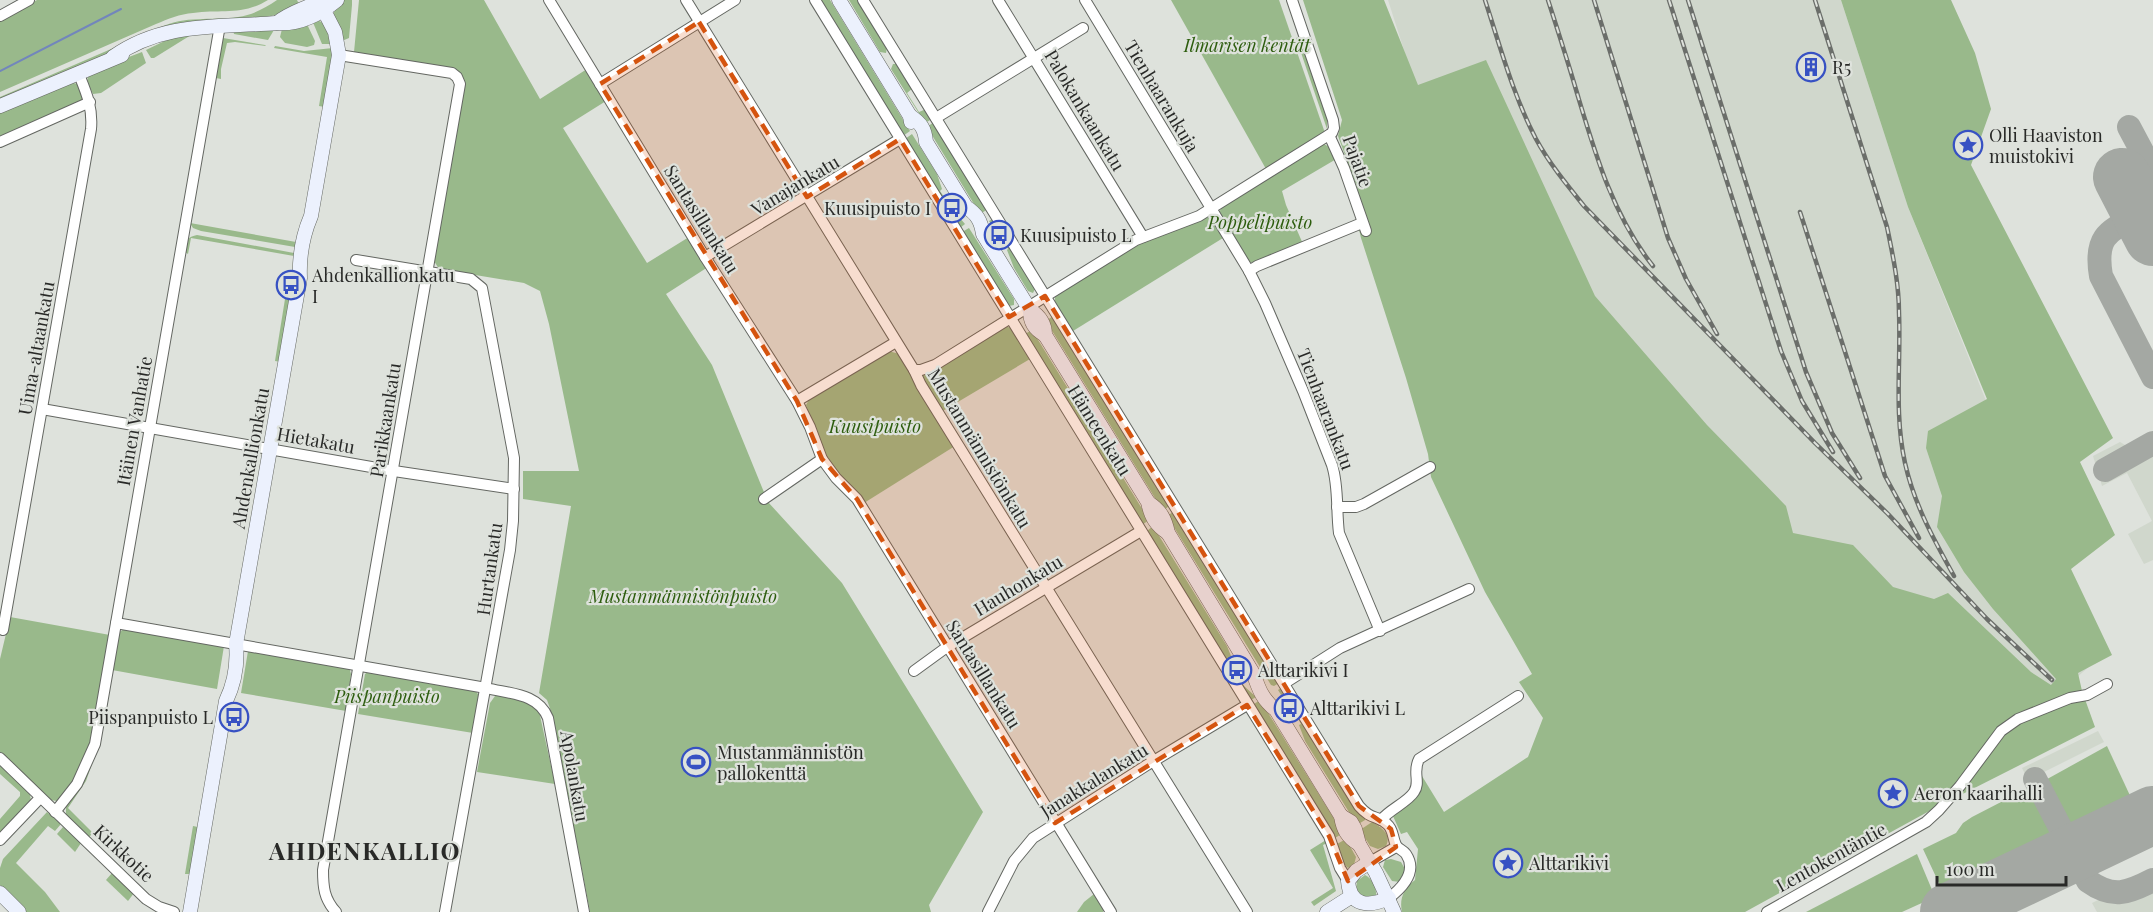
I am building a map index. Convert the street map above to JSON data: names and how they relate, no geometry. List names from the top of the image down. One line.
{"streets":{"street":["Tienhaarankuja","Palokankaankatu","Pajatie","Vanajankatu","Santasillankatu","Uima-altaankatu","Tienhaarankatu","Parikkaankatu","Itäinen Vanhatie","Hämeenkatu","Hietakatu","Mustanmännistönkatu","Ahdenkallionkatu","Hurtankatu","Hauhonkatu","Apolankatu","Janakkalankatu","Kirkkotie","Lentokentäntie"]},"crossings":[["Tienhaarankuja","Tienhaarankatu"],["Pajatie","Tienhaarankatu"],["Vanajankatu","Santasillankatu"],["Vanajankatu","Hämeenkatu"],["Vanajankatu","Mustanmännistönkatu"],["Santasillankatu","Hauhonkatu"],["Santasillankatu","Janakkalankatu"],["Uima-altaankatu","Hietakatu"],["Parikkaankatu","Hietakatu"],["Parikkaankatu","Ahdenkallionkatu"],["Parikkaankatu","Hurtankatu"],["Itäinen Vanhatie","Hietakatu"],["Itäinen Vanhatie","Kirkkotie"],["Hämeenkatu","Hauhonkatu"],["Hämeenkatu","Janakkalankatu"],["Hietakatu","Ahdenkallionkatu"],["Hietakatu","Hurtankatu"],["Mustanmännistönkatu","Hauhonkatu"],["Mustanmännistönkatu","Janakkalankatu"],["Hurtankatu","Apolankatu"]],"districts":["AHDENKALLIO"],"parks":["Ilmarisen kentät","Poppelipuisto","Kuusipuisto","Mustanmännistönpuisto","Piispanpuisto"],"places":{"building":["R5"],"place":["Olli Haaviston muistokivi","Aeron kaarihalli","Alttarikivi"],"bus stop":["Kuusipuisto I","Kuusipuisto L","Ahdenkallionkatu I","Alttarikivi I","Alttarikivi L","Piispanpuisto L"],"sports":["Mustanmännistön pallokenttä"]},"scale_bar":"100 m"}
